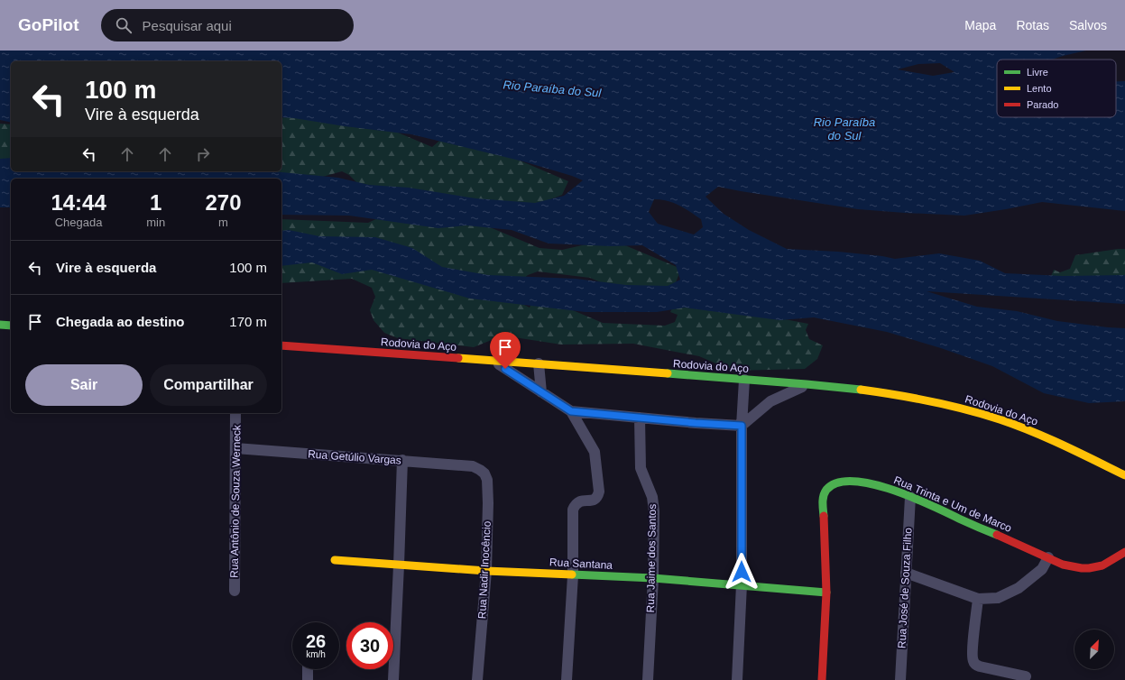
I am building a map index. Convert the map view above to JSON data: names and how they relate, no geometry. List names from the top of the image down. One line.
{"streets":{"main road":["Rodovia do Aço","Rua Trinta e Um de Marco","Rua Santana"],"street":["Rua Getúlio Vargas","Rua Antônio de Souza Werneck","Rua Jaime dos Santos","Rua Nadir Inocêncio","Rua José de Souza Filho"]},"crossings":[["Rua Getúlio Vargas","Rua Antônio de Souza Werneck"],["Rua Getúlio Vargas","Rua Nadir Inocêncio"],["Rua Trinta e Um de Marco","Rua Santana"],["Rua Trinta e Um de Marco","Rua José de Souza Filho"],["Rua Jaime dos Santos","Rua Santana"],["Rua Santana","Rua Nadir Inocêncio"]],"water":["Rio Paraíba do Sul"],"legend":["Livre","Lento","Parado"],"north":"top right","page":{"header":"GoPilot","search":"Pesquisar aqui","nav":["Mapa","Rotas","Salvos"],"turn":["100 m","Vire à esquerda"],"eta":["14:44","Chegada","1","min","270","m"],"list":[{"name":"Vire à esquerda","value":"100 m"},{"name":"Chegada ao destino","value":"170 m"}],"buttons":["Sair","Compartilhar"],"speed":"26 km/h","limit":"30"}}
